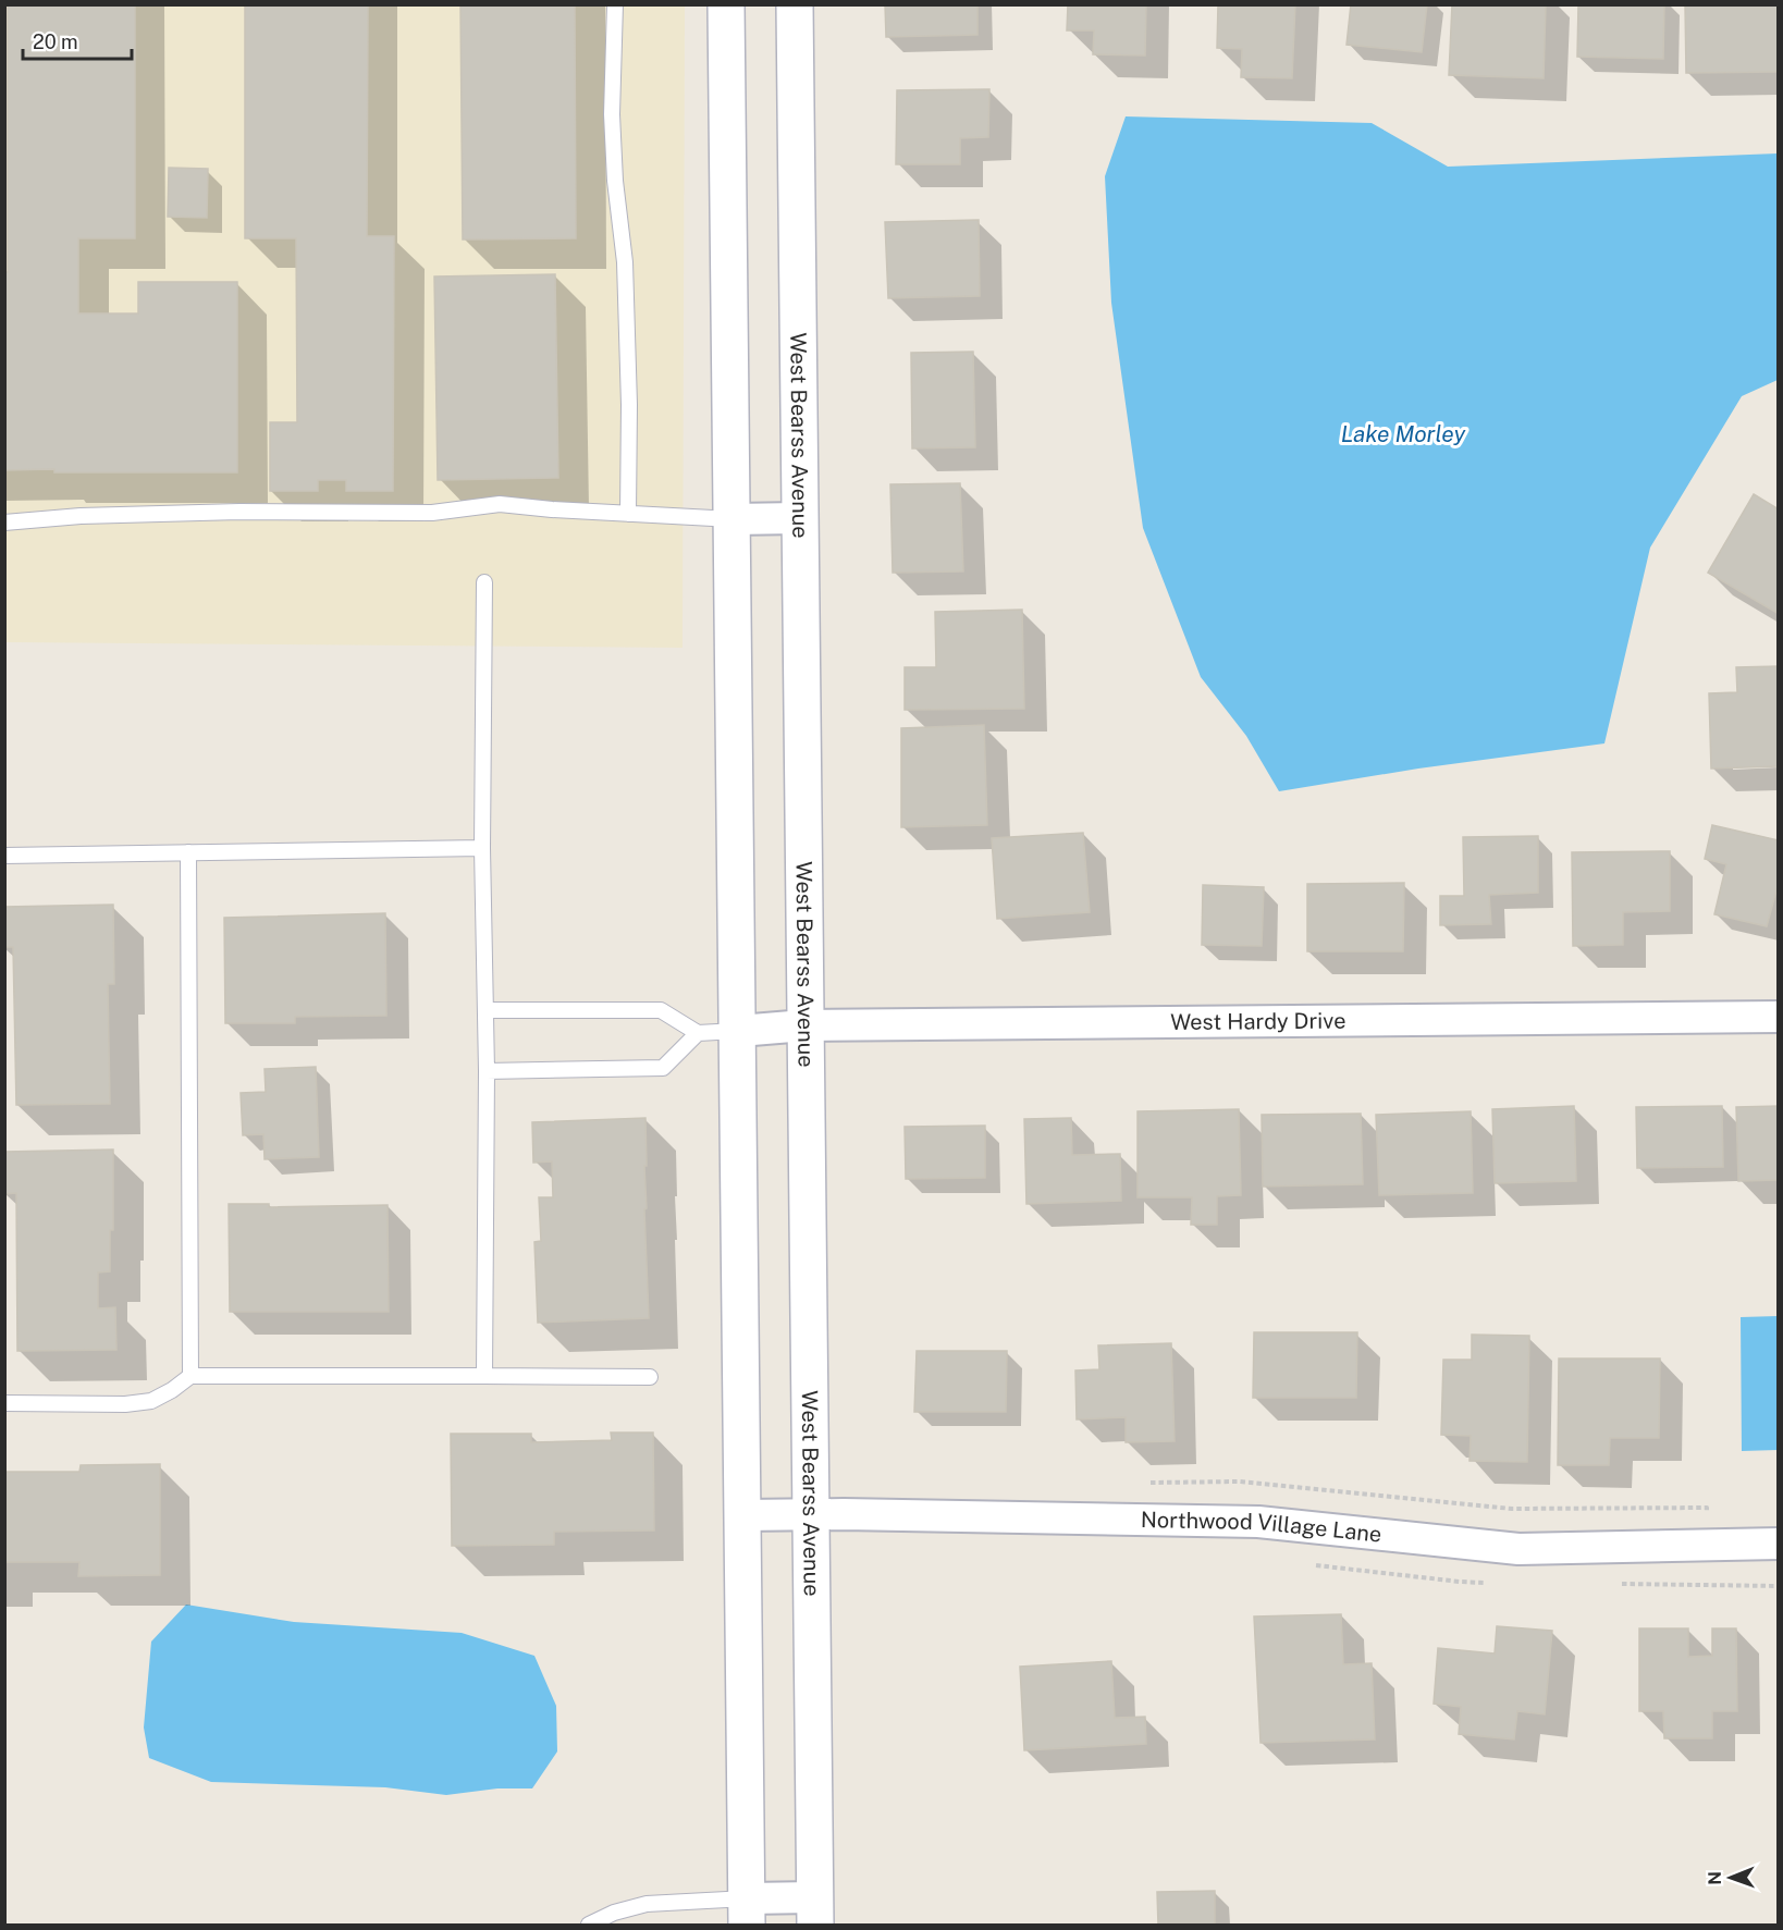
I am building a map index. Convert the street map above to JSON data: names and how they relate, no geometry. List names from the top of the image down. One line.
{"streets":{"main road":["West Bearss Avenue"],"street":["West Hardy Drive","Northwood Village Lane"]},"crossings":[["West Bearss Avenue","West Hardy Drive"],["West Bearss Avenue","Northwood Village Lane"]],"water":["Lake Morley"],"scale_bar":"20 m","north":"left"}
